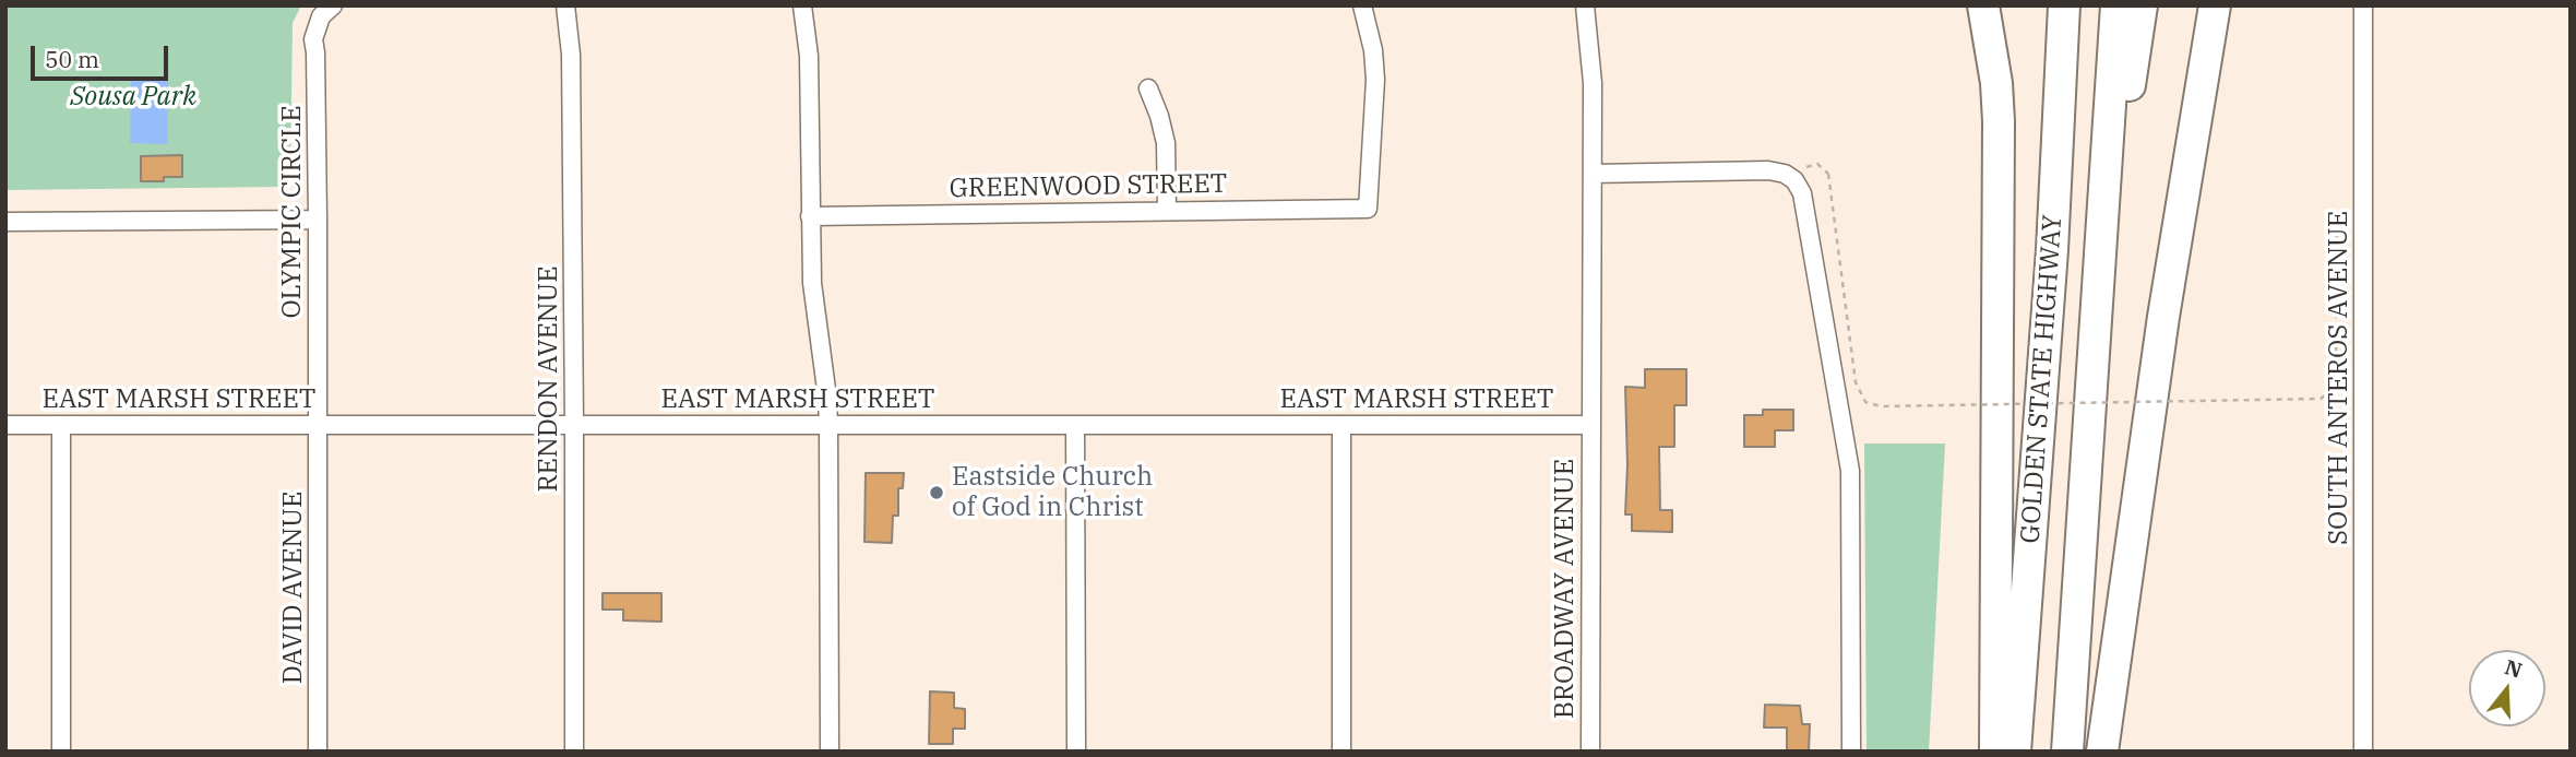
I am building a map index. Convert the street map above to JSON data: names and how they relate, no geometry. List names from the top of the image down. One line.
{"streets":{"highway":["GOLDEN STATE HIGHWAY"],"street":["GREENWOOD STREET","OLYMPIC CIRCLE","SOUTH ANTEROS AVENUE","RENDON AVENUE","EAST MARSH STREET","DAVID AVENUE","BROADWAY AVENUE"]},"crossings":[["OLYMPIC CIRCLE","EAST MARSH STREET"],["OLYMPIC CIRCLE","DAVID AVENUE"],["RENDON AVENUE","EAST MARSH STREET"],["EAST MARSH STREET","DAVID AVENUE"],["EAST MARSH STREET","BROADWAY AVENUE"]],"parks":["Sousa Park"],"places":["Eastside Church of God in Christ"],"scale_bar":"50 m","north":"top"}
